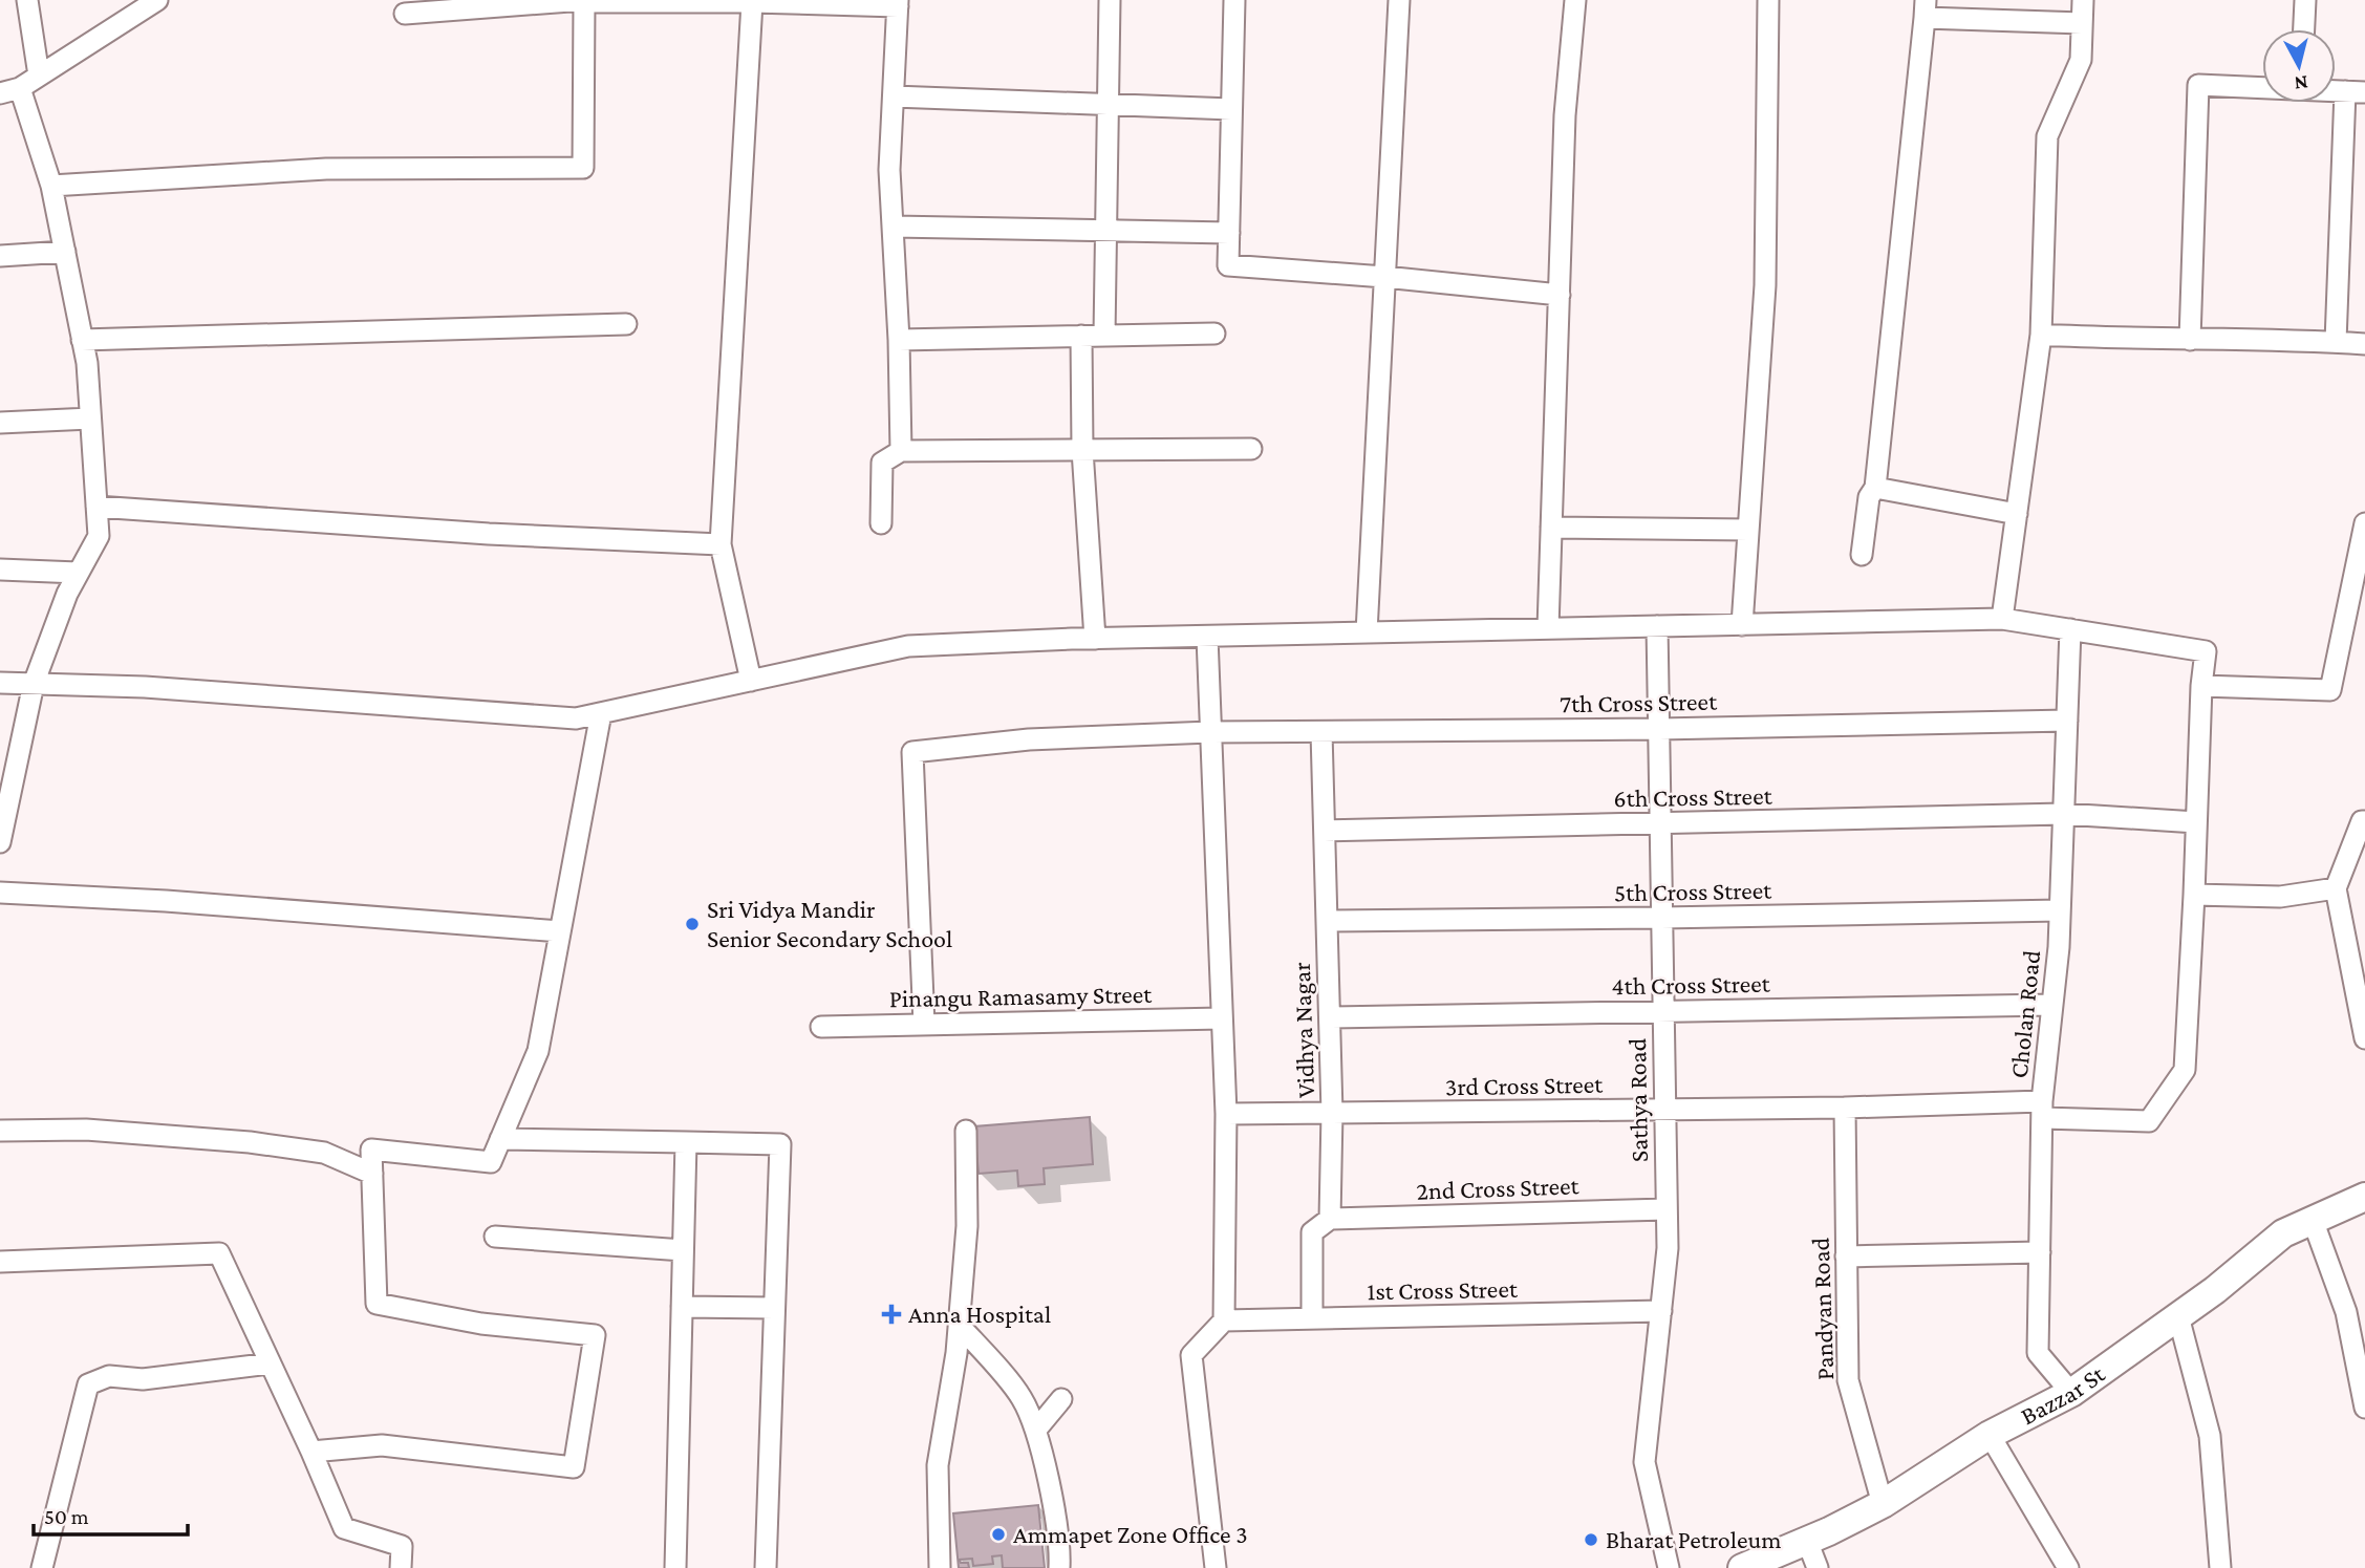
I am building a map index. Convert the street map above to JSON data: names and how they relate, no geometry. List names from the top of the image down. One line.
{"streets":{"main road":["Bazzar St"],"street":["7th Cross Street","6th Cross Street","5th Cross Street","4th Cross Street","Pinangu Ramasamy Street","Cholan Road","Vidhya Nagar","3rd Cross Street","Sathya Road","2nd Cross Street","1st Cross Street","Pandyan Road"]},"crossings":[["7th Cross Street","Pinangu Ramasamy Street"],["7th Cross Street","Cholan Road"],["7th Cross Street","Vidhya Nagar"],["7th Cross Street","Sathya Road"],["6th Cross Street","Cholan Road"],["6th Cross Street","Vidhya Nagar"],["6th Cross Street","Sathya Road"],["5th Cross Street","Cholan Road"],["5th Cross Street","Vidhya Nagar"],["5th Cross Street","Sathya Road"],["4th Cross Street","Cholan Road"],["4th Cross Street","Vidhya Nagar"],["4th Cross Street","Sathya Road"],["Cholan Road","3rd Cross Street"],["Cholan Road","Bazzar St"],["Vidhya Nagar","3rd Cross Street"],["Vidhya Nagar","2nd Cross Street"],["3rd Cross Street","Sathya Road"],["3rd Cross Street","Pandyan Road"],["Sathya Road","2nd Cross Street"],["Sathya Road","1st Cross Street"],["Pandyan Road","Bazzar St"]],"places":{"other":["Sri Vidya Mandir Senior Secondary School","Ammapet Zone Office 3","Bharat Petroleum"],"health":["Anna Hospital"]},"scale_bar":"50 m","north":"bottom"}
